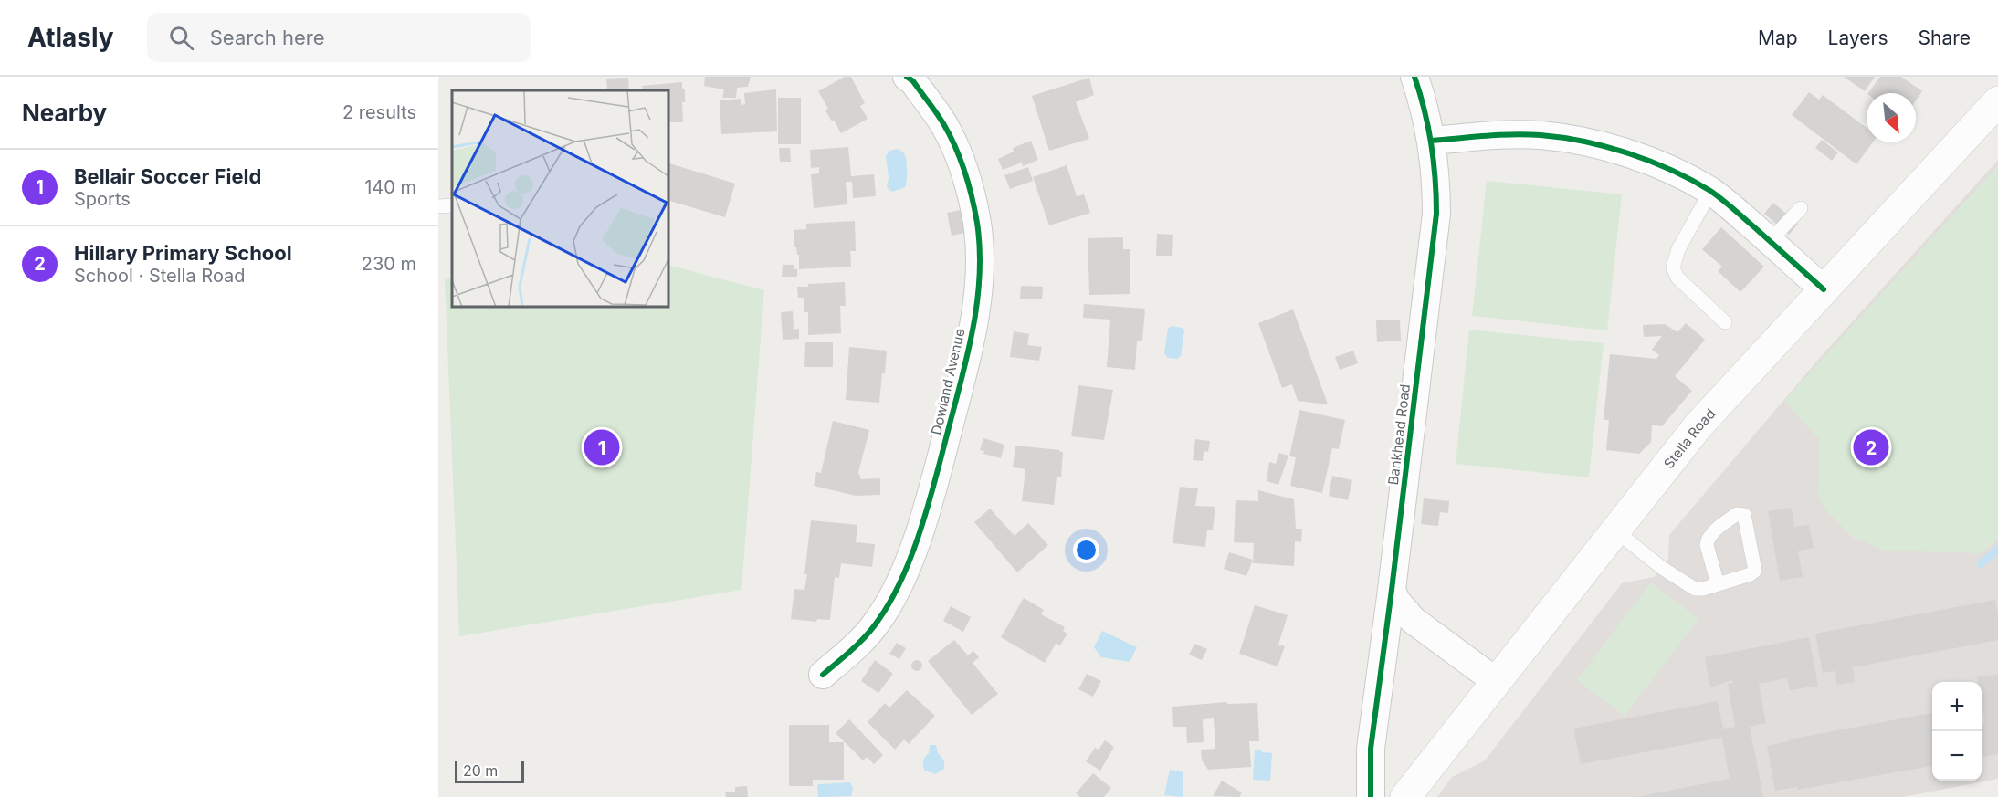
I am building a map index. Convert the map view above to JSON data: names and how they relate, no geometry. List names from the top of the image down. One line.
{"streets":{"main road":["Stella Road"],"street":["Dowland Avenue","Bankhead Road"]},"scale_bar":"20 m","north":"bottom right","page":{"header":"Atlasly","search":"Search here","nav":["Map","Layers","Share"],"heading":["Nearby","2 results"],"list":[{"mark":"1","name":"Bellair Soccer Field","note":"Sports","value":"140 m"},{"mark":"2","name":"Hillary Primary School","note":"School · Stella Road","value":"230 m"}],"pins":["1","2"],"map_buttons":["+","−"],"scale":"20 m"}}
